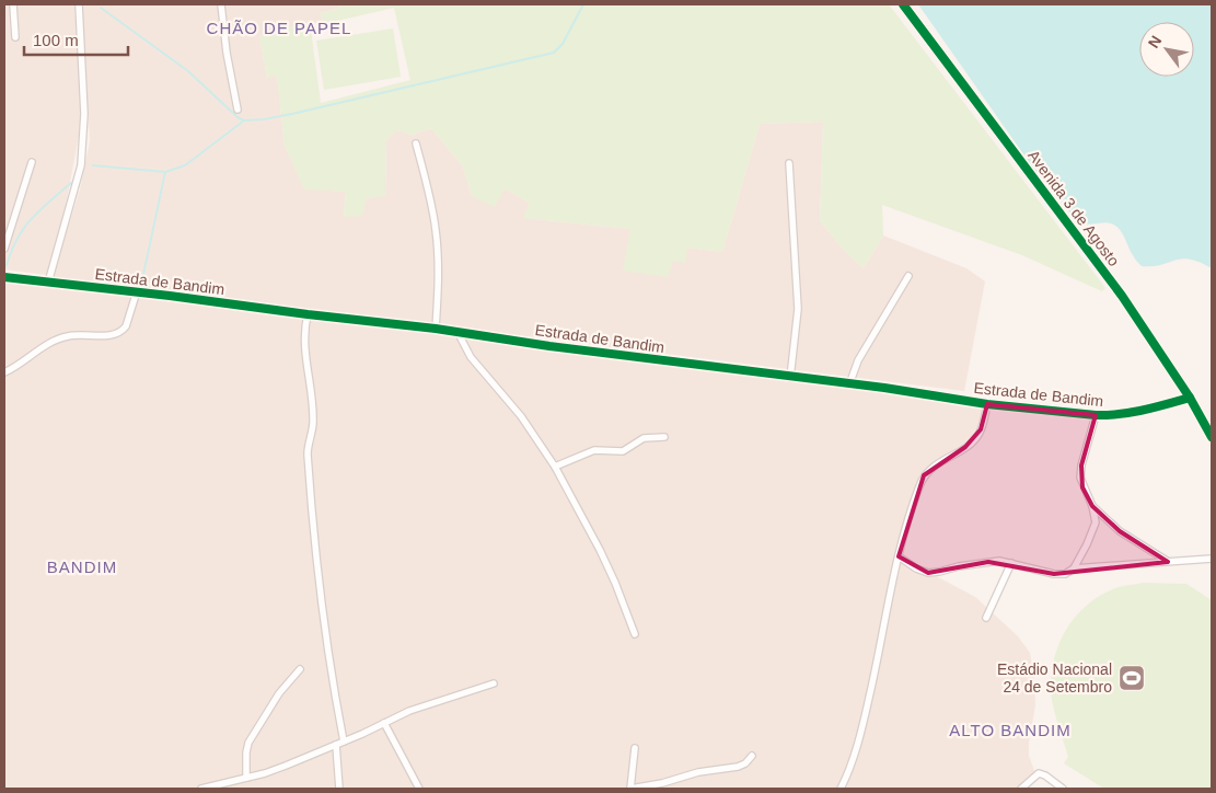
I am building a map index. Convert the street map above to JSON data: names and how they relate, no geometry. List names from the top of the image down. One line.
{"streets":{"street":["Avenida 3 de Agosto","Estrada de Bandim"]},"crossings":[["Avenida 3 de Agosto","Estrada de Bandim"]],"districts":["CHÃO DE PAPEL","BANDIM","ALTO BANDIM"],"places":{"sports":["Estádio Nacional 24 de Setembro"]},"scale_bar":"100 m","north":"top left"}
